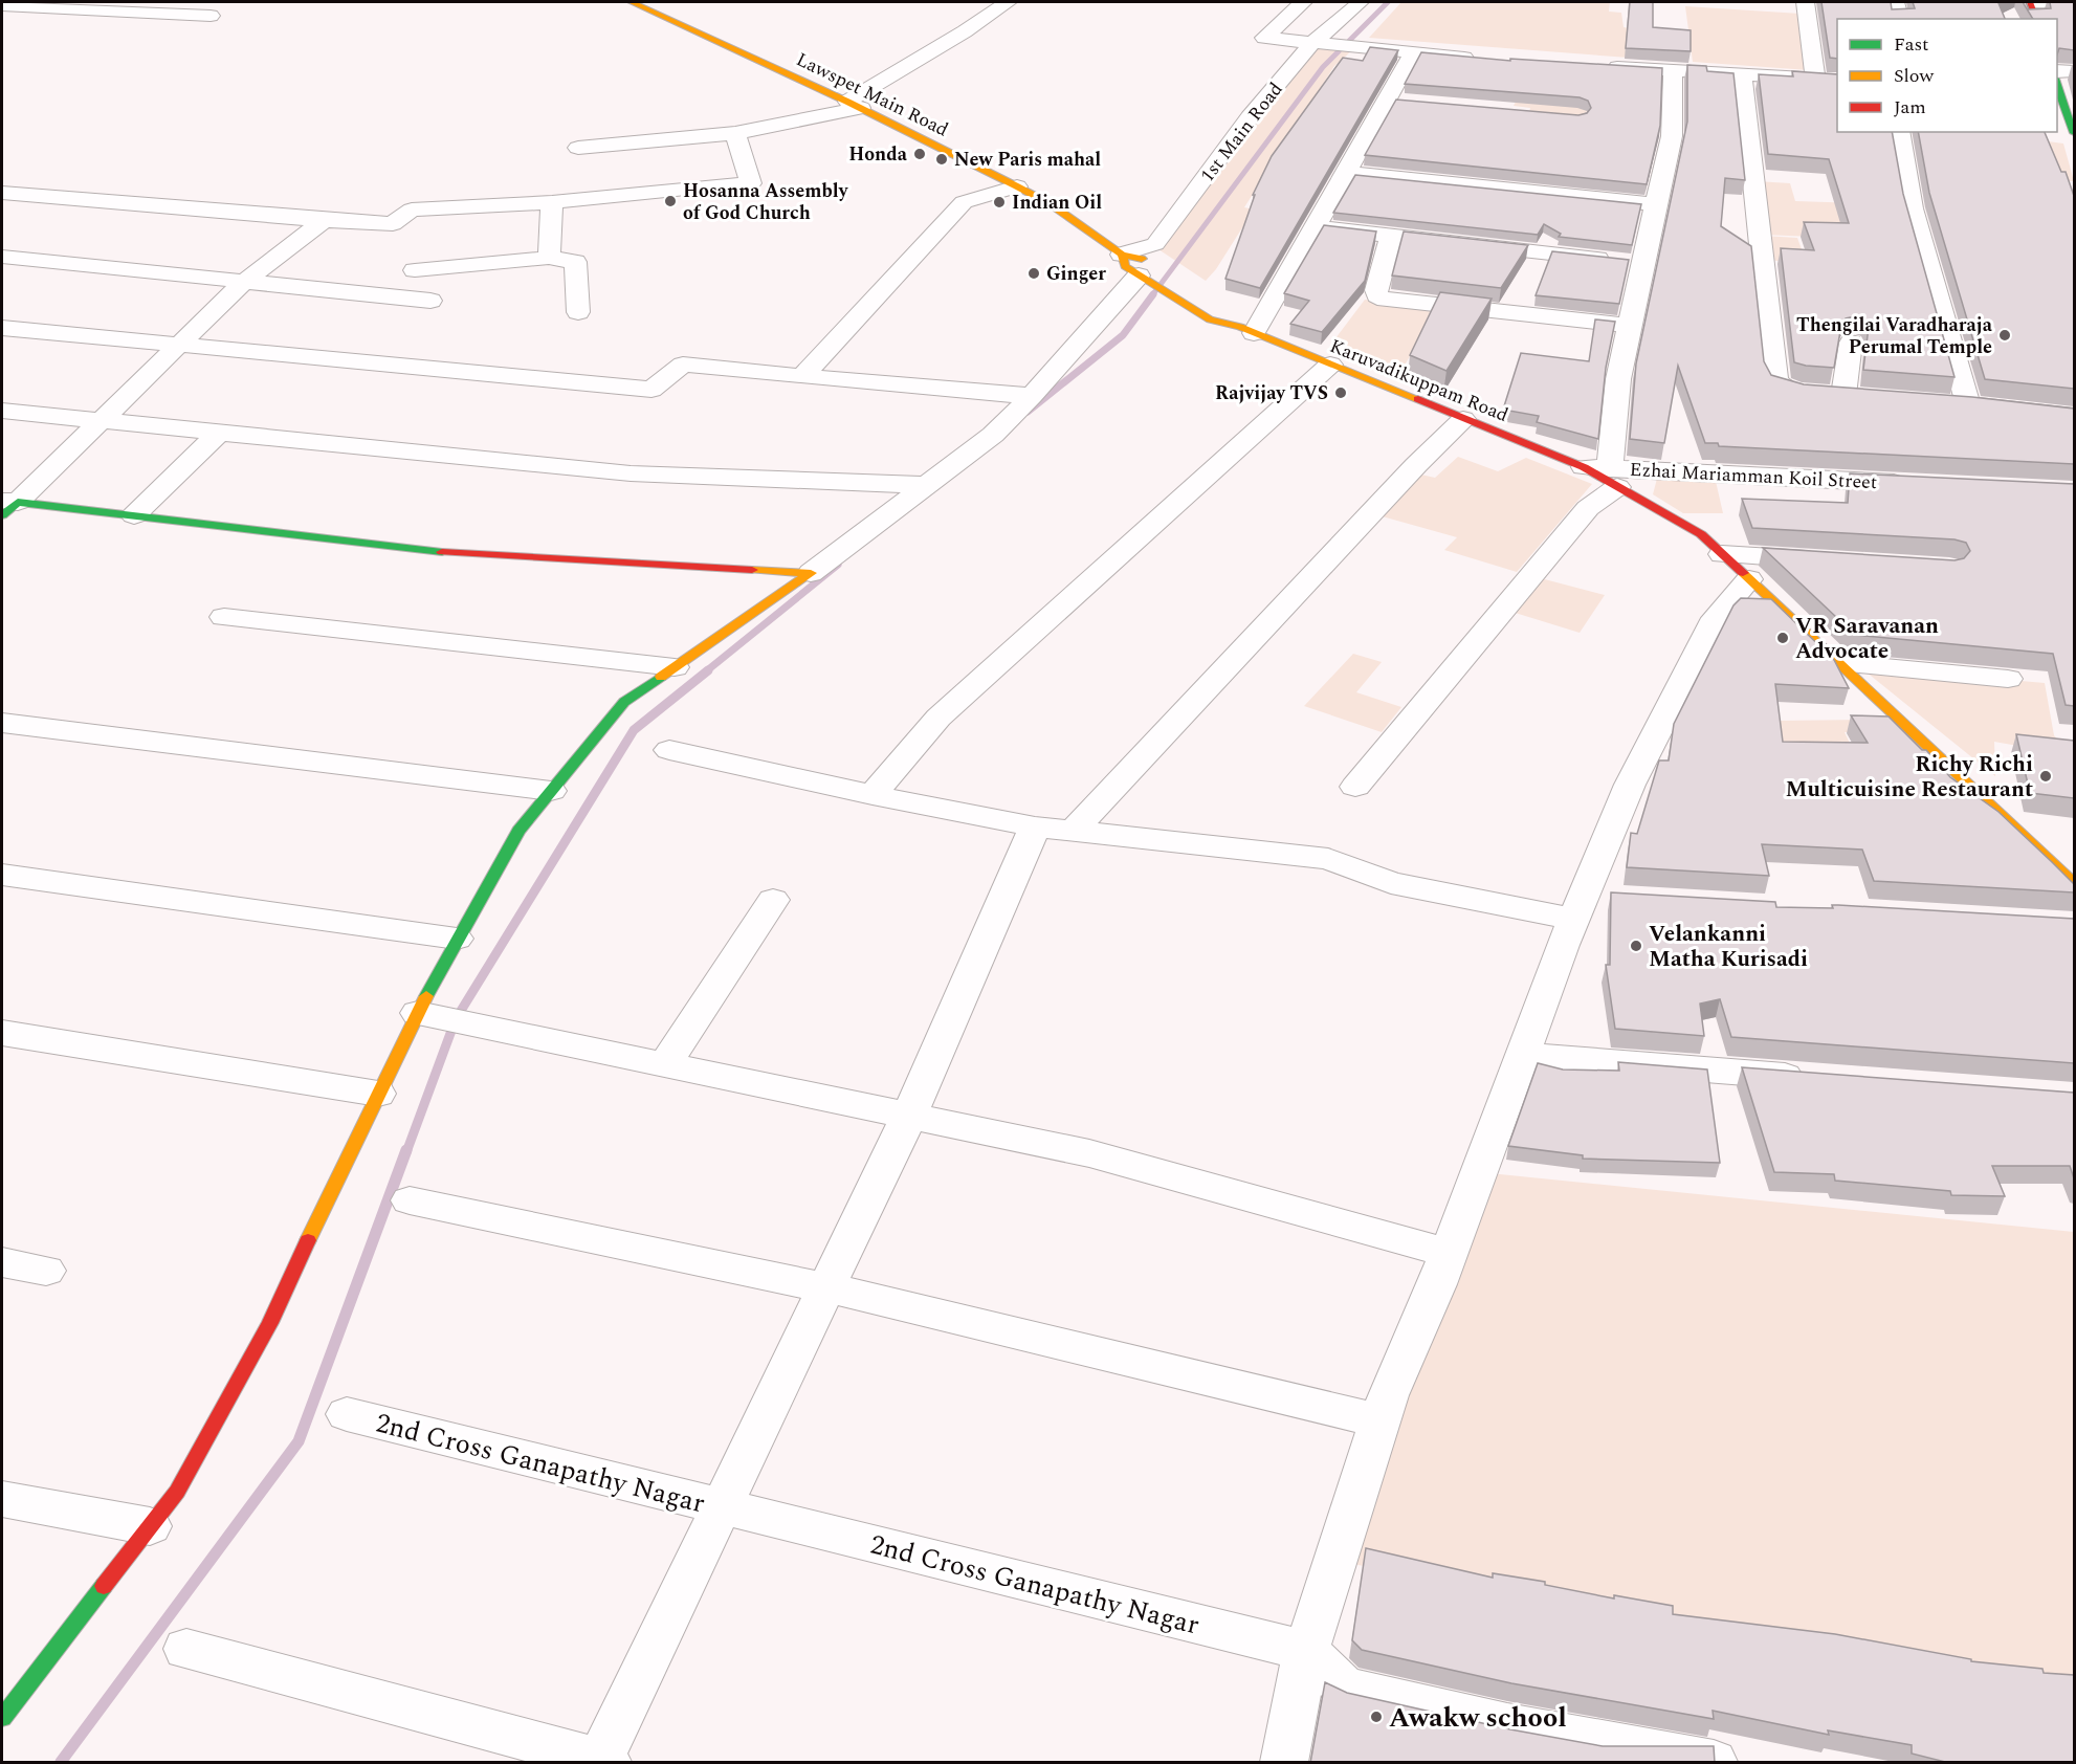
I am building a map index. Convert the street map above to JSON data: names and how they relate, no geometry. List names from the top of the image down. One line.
{"streets":{"street":["Lawspet Main Road","1st Main Road","Karuvadikuppam Road","Ezhai Mariamman Koil Street","2nd Cross Ganapathy Nagar"]},"crossings":[["Lawspet Main Road","1st Main Road"],["Karuvadikuppam Road","Ezhai Mariamman Koil Street"]],"places":["Honda","New Paris mahal","Hosanna Assembly of God Church","Indian Oil","Ginger","Thengilai Varadharaja Perumal Temple","Rajvijay TVS","VR Saravanan Advocate","Richy Richi Multicuisine Restaurant","Velankanni Matha Kurisadi","Awakw school"],"legend":["Fast","Slow","Jam"]}
